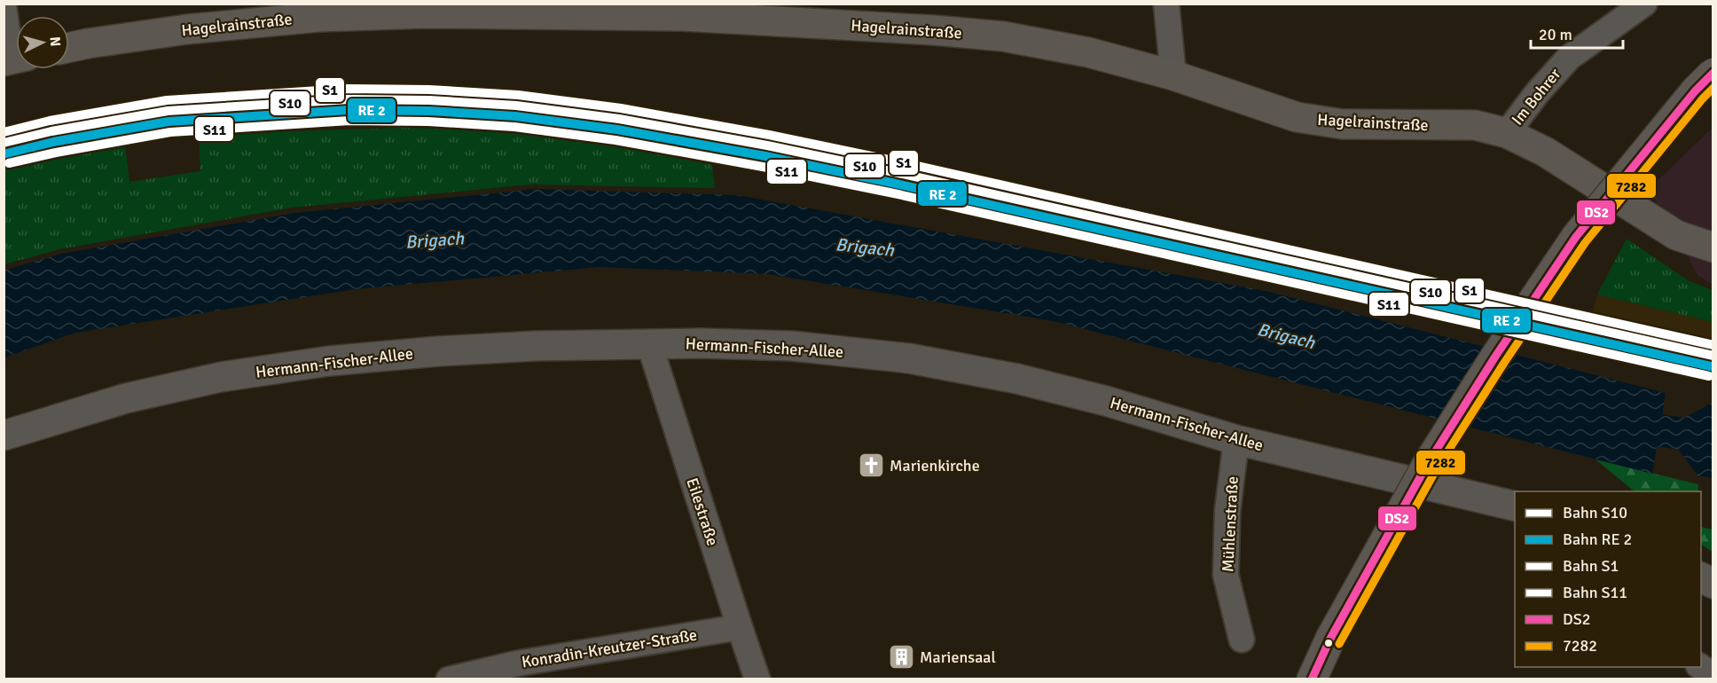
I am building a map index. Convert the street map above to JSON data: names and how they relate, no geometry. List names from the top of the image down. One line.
{"streets":{"main road":["Hagelrainstraße"],"street":["Im Bohrer","Hermann-Fischer-Allee","Eilestraße","Mühlenstraße","Konradin-Kreutzer-Straße"]},"crossings":[["Hagelrainstraße","Im Bohrer"],["Hermann-Fischer-Allee","Eilestraße"],["Hermann-Fischer-Allee","Mühlenstraße"],["Eilestraße","Konradin-Kreutzer-Straße"]],"water":["Brigach"],"places":{"church":["Marienkirche"],"building":["Mariensaal"]},"lines":["transit line DS2","transit line 7282","rail line S1","rail line S10","rail line S11"],"legend":["Bahn S10","Bahn RE 2","Bahn S1","Bahn S11","DS2","7282"],"scale_bar":"20 m","north":"right"}
